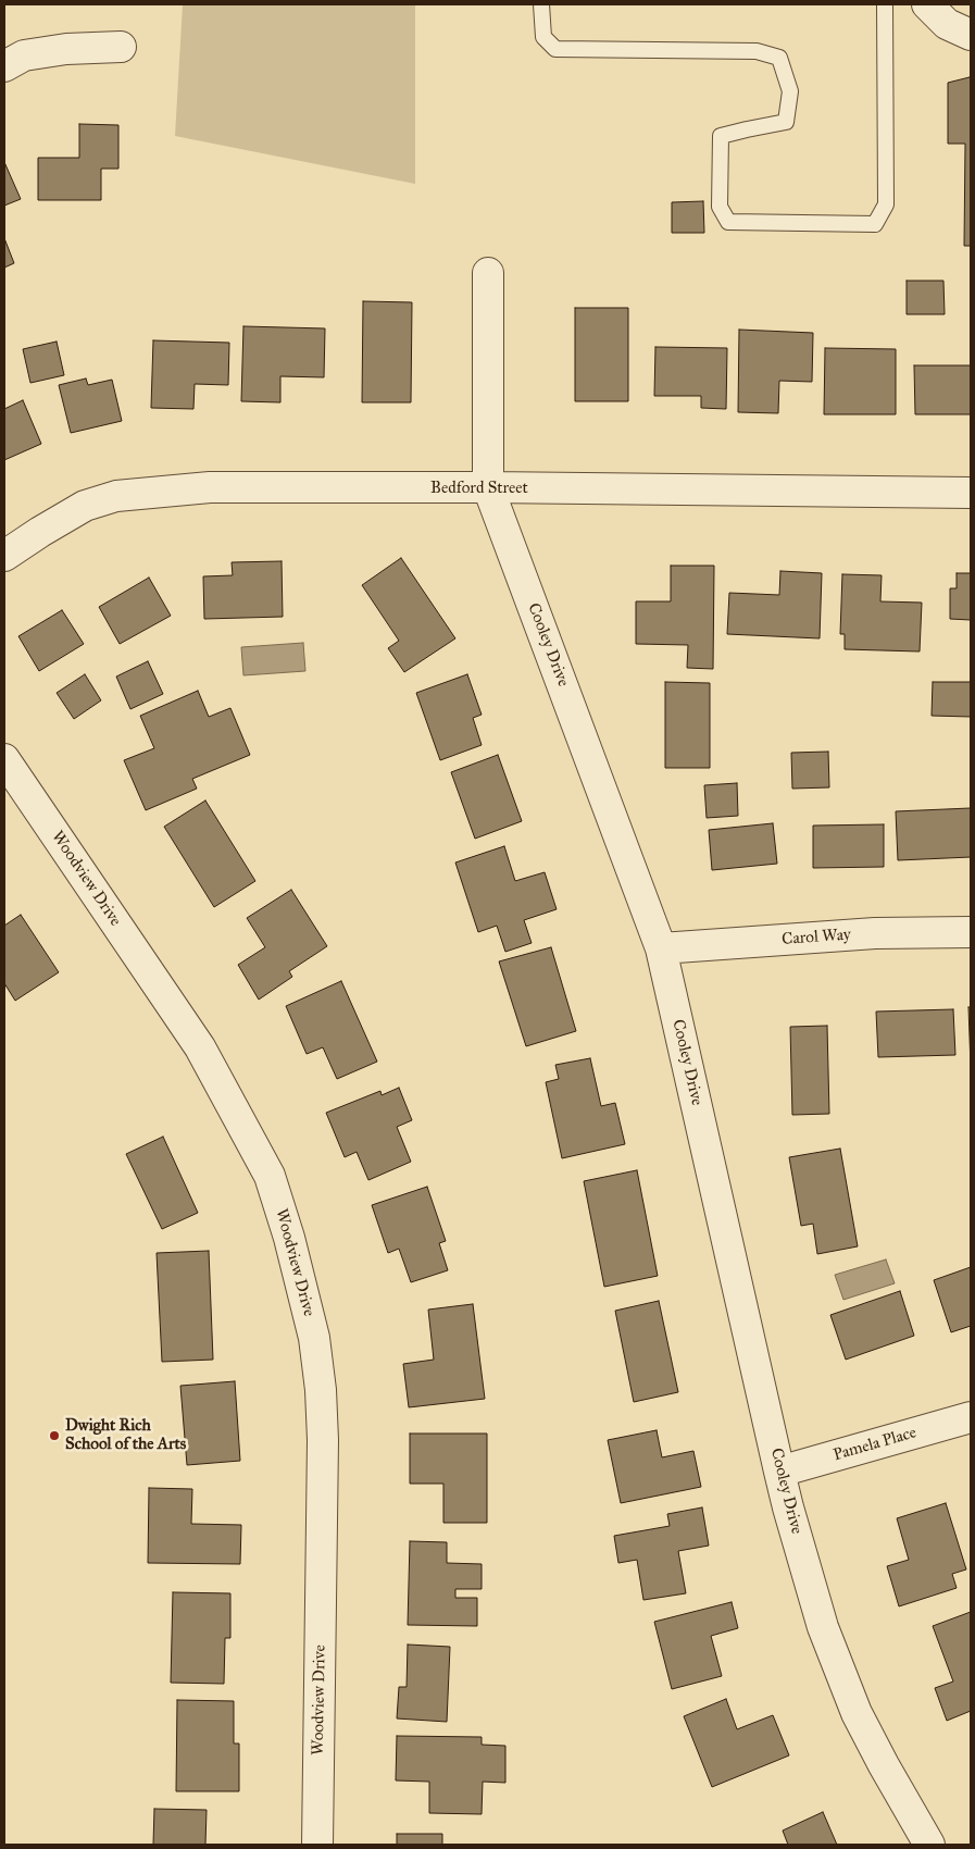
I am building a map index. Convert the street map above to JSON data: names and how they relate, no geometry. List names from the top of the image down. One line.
{"streets":{"street":["Bedford Street","Cooley Drive","Woodview Drive","Carol Way","Pamela Place"]},"crossings":[["Bedford Street","Cooley Drive"],["Cooley Drive","Carol Way"],["Cooley Drive","Pamela Place"]],"places":["Dwight Rich School of the Arts"]}
